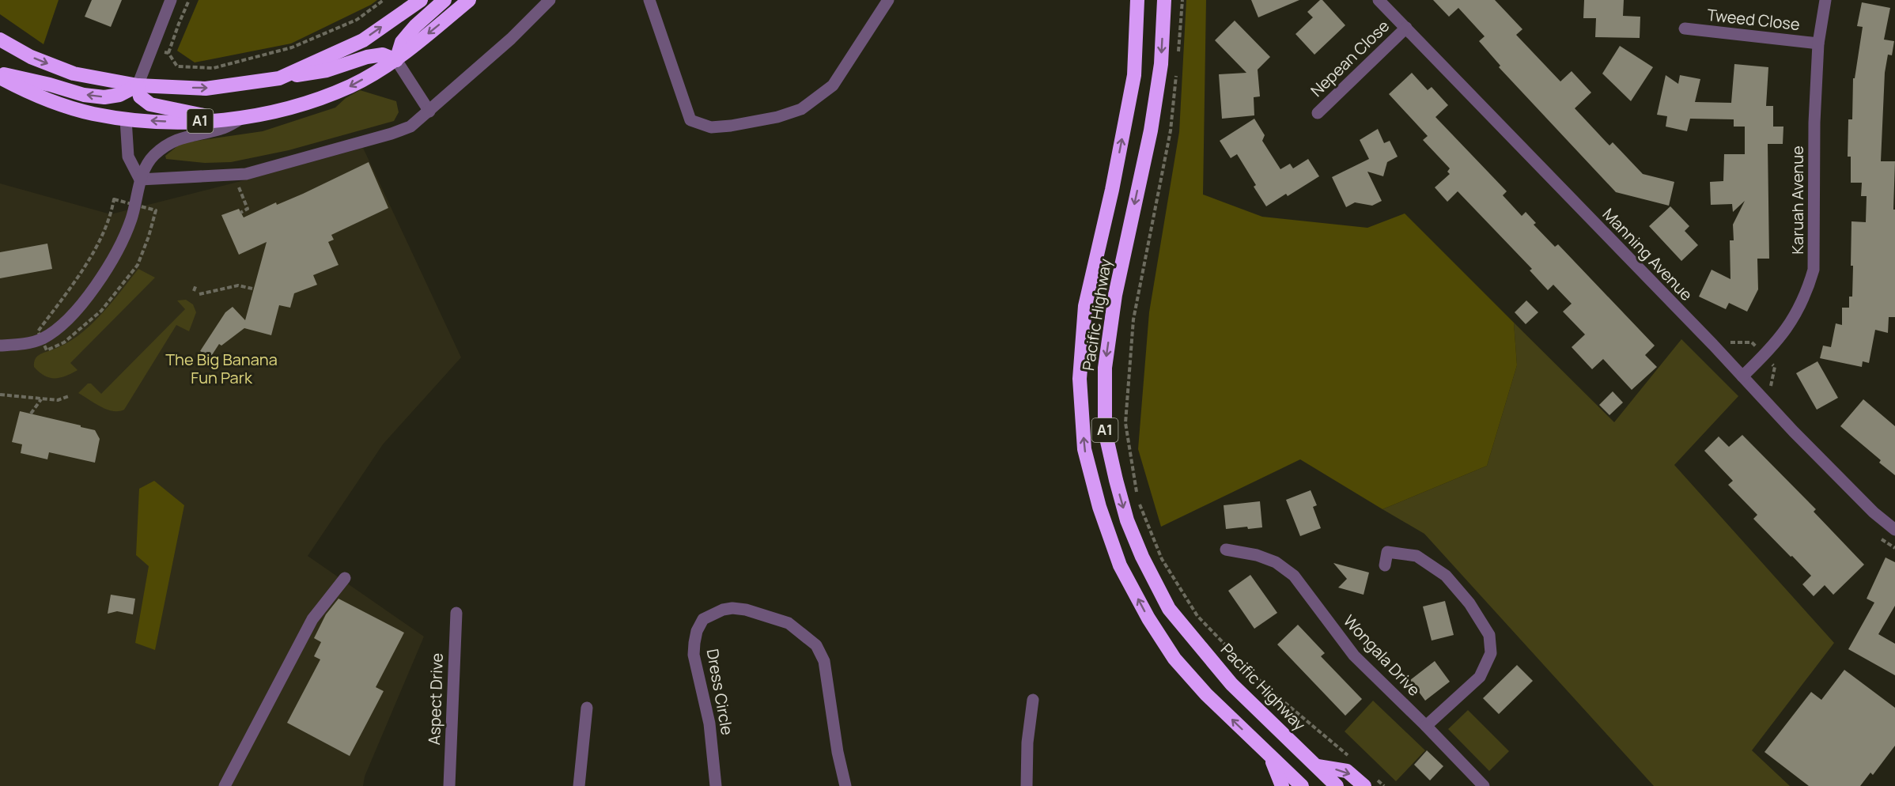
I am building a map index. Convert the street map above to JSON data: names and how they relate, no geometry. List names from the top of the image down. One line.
{"streets":{"highway":["A1","Pacific Highway"],"street":["Tweed Close","Nepean Close","Karuah Avenue","Manning Avenue","Wongala Drive","Dress Circle","Aspect Drive"]},"crossings":[["Tweed Close","Karuah Avenue"],["Nepean Close","Manning Avenue"],["Karuah Avenue","Manning Avenue"]],"parks":["The Big Banana Fun Park"]}
